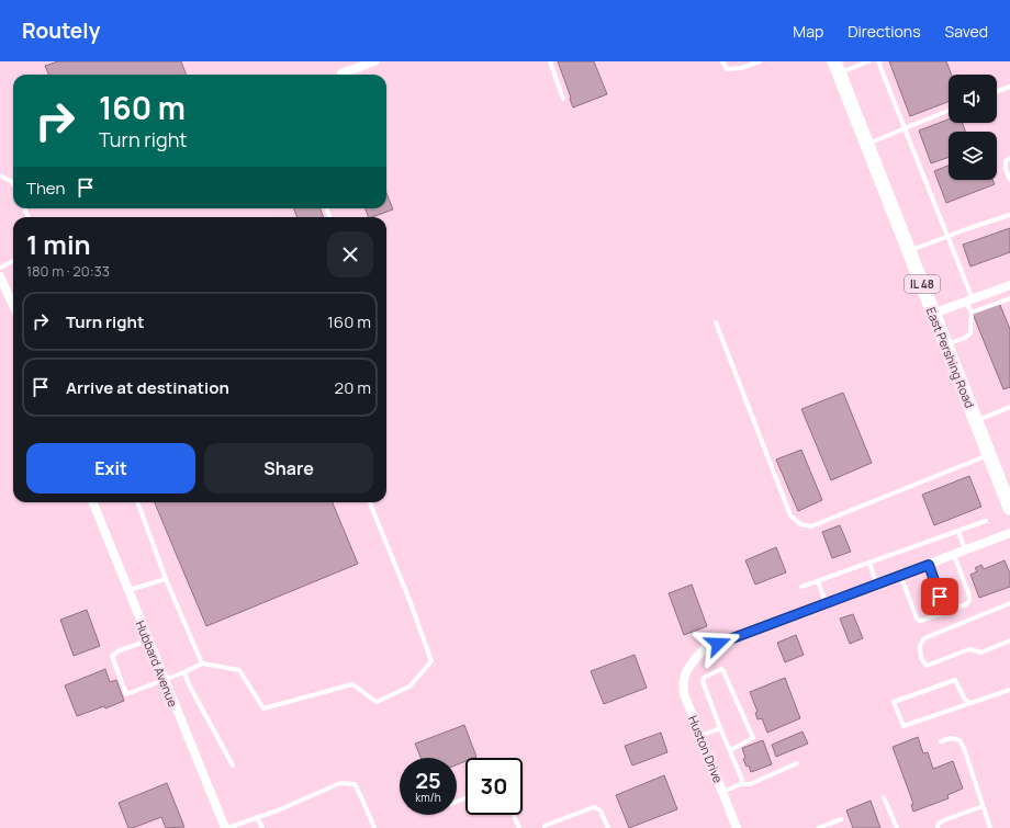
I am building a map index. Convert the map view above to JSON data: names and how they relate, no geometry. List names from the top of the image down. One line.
{"streets":{"main road":["IL 48","East Pershing Road"],"street":["Hubbard Avenue","Huston Drive"]},"page":{"header":"Routely","nav":["Map","Directions","Saved"],"turn":["160 m","Turn right"],"then":"Then","heading":["1 min","180 m · 20:33"],"list":[{"name":"Turn right","value":"160 m"},{"name":"Arrive at destination","value":"20 m"}],"buttons":["Exit","Share"],"speed":"25 km/h","limit":"30"}}
